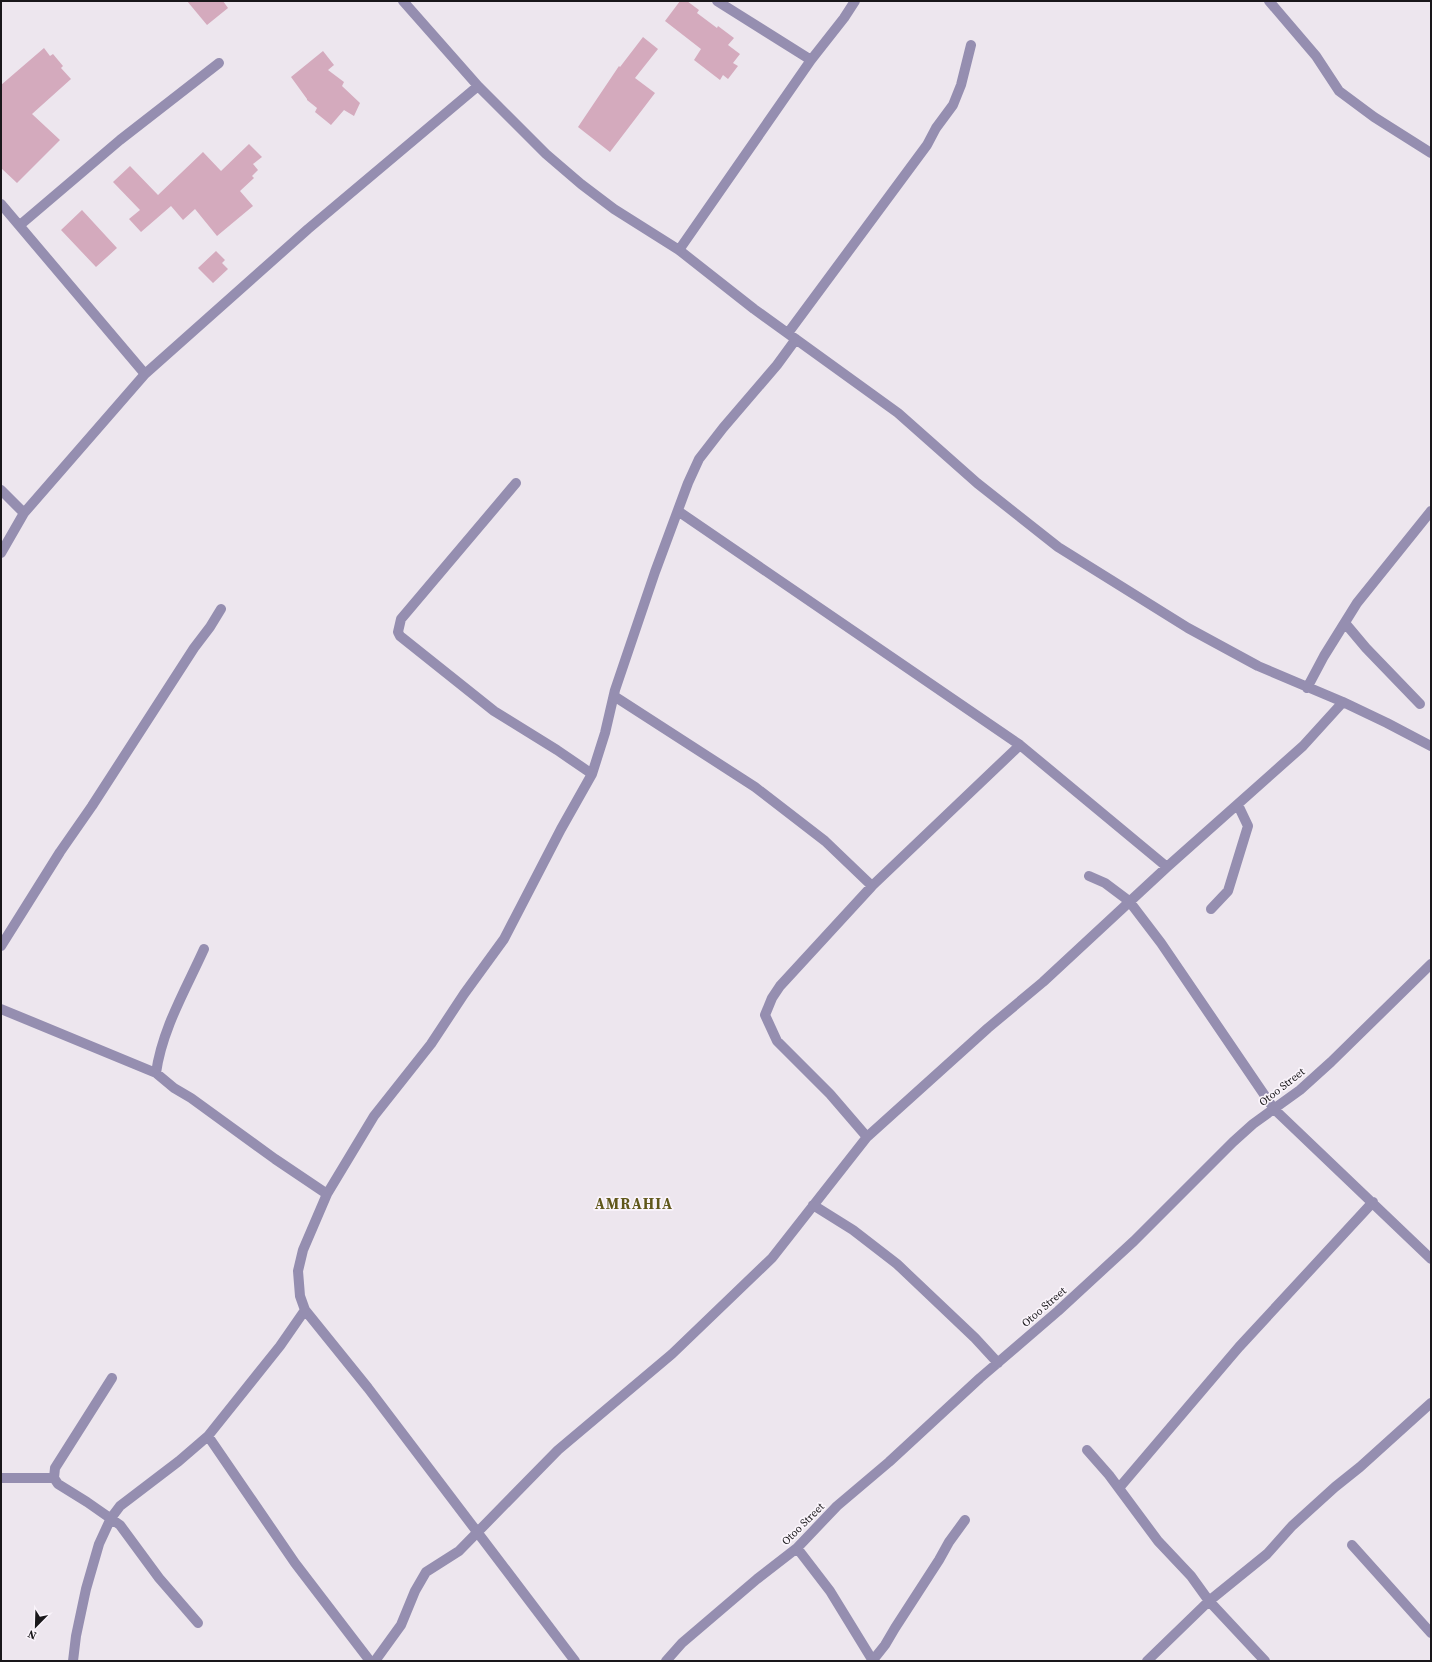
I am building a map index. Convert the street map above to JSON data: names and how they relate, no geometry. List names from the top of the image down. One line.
{"streets":{"street":["Otoo Street"]},"districts":["AMRAHIA"],"north":"bottom left"}
